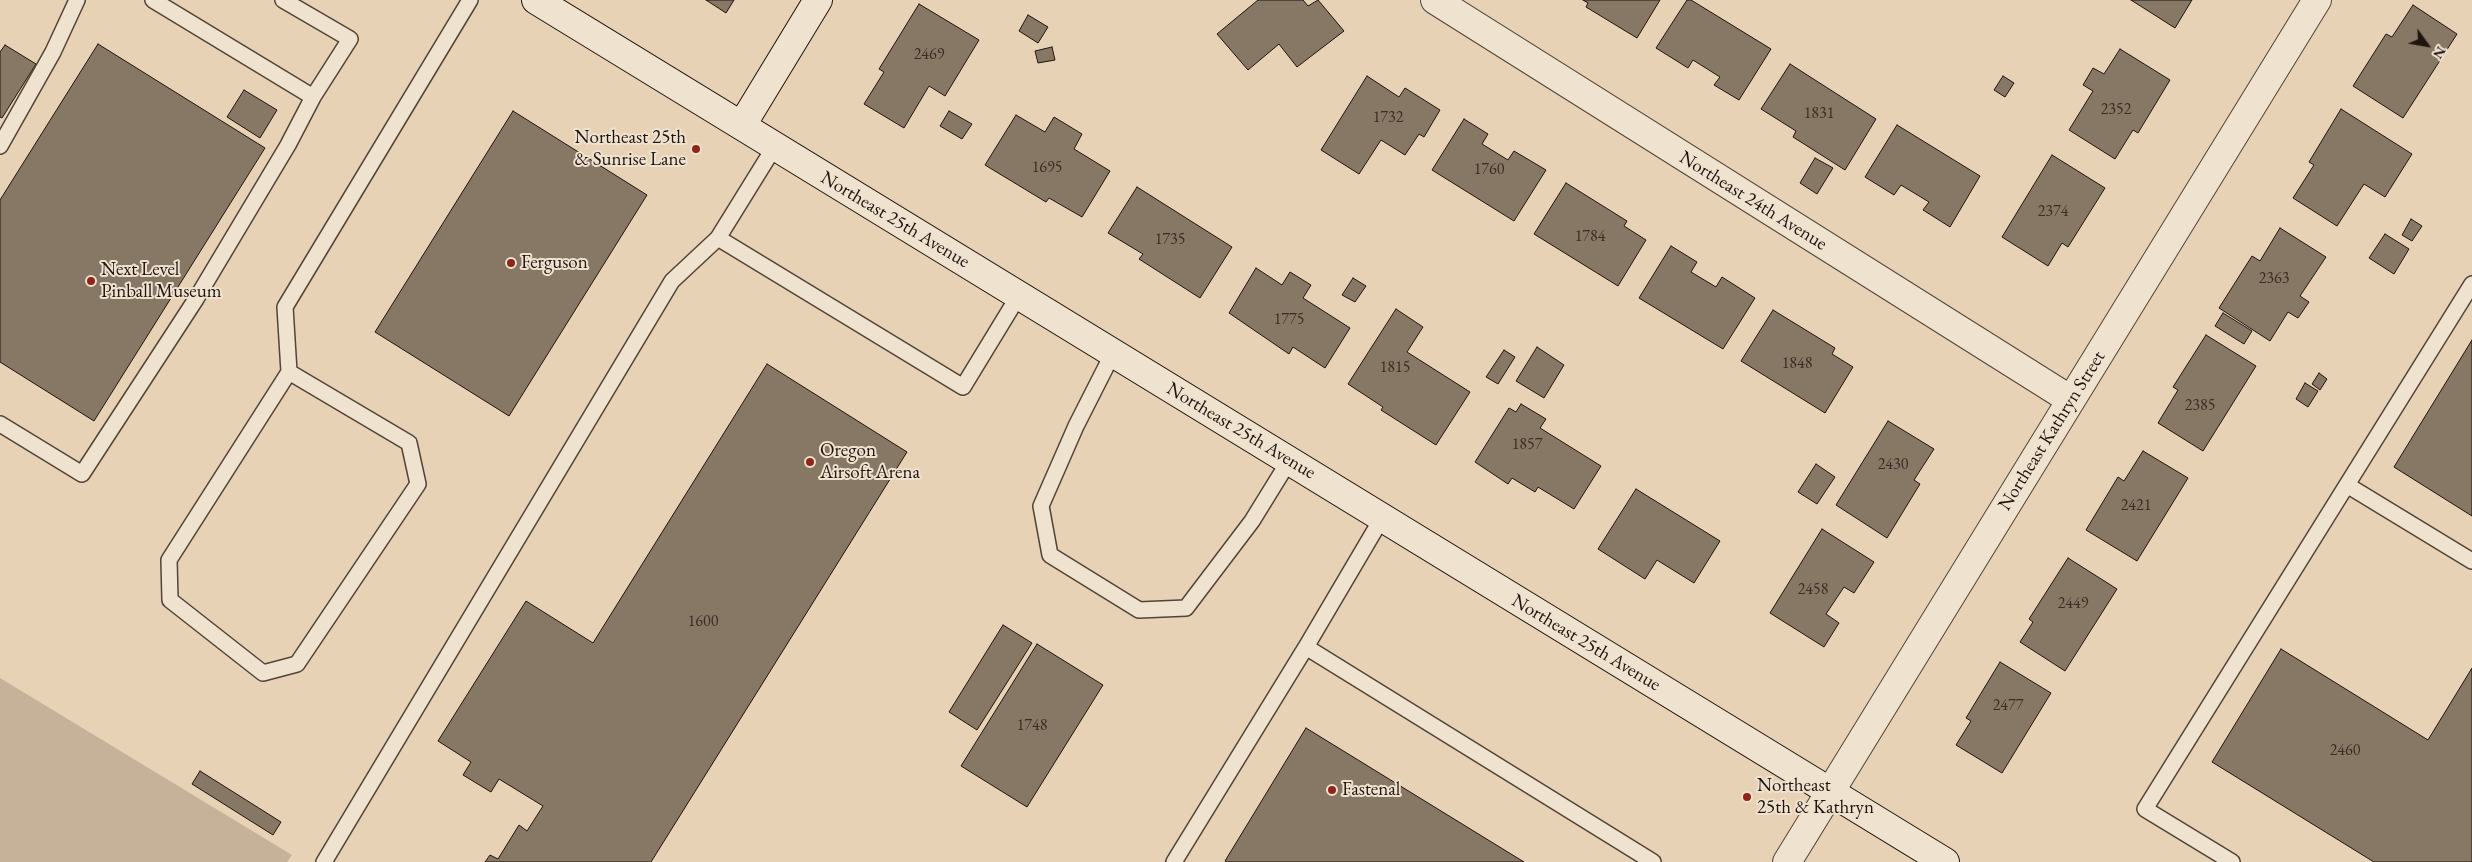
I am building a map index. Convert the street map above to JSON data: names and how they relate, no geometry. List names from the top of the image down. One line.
{"streets":{"street":["Northeast 24th Avenue","Northeast 25th Avenue","Northeast Kathryn Street"]},"crossings":[["Northeast 24th Avenue","Northeast Kathryn Street"],["Northeast 25th Avenue","Northeast Kathryn Street"]],"places":["Northeast 25th & Sunrise Lane","Ferguson","Next Level Pinball Museum","Oregon Airsoft Arena","Fastenal","Northeast 25th & Kathryn"],"house_numbers":["2469","2352","1831","1732","1695","1760","2374","1784","1735","2363","1775","1848","1815","2385","1857","2430","2421","2458","2449","1600","2477","1748","2460"],"north":"bottom right"}
